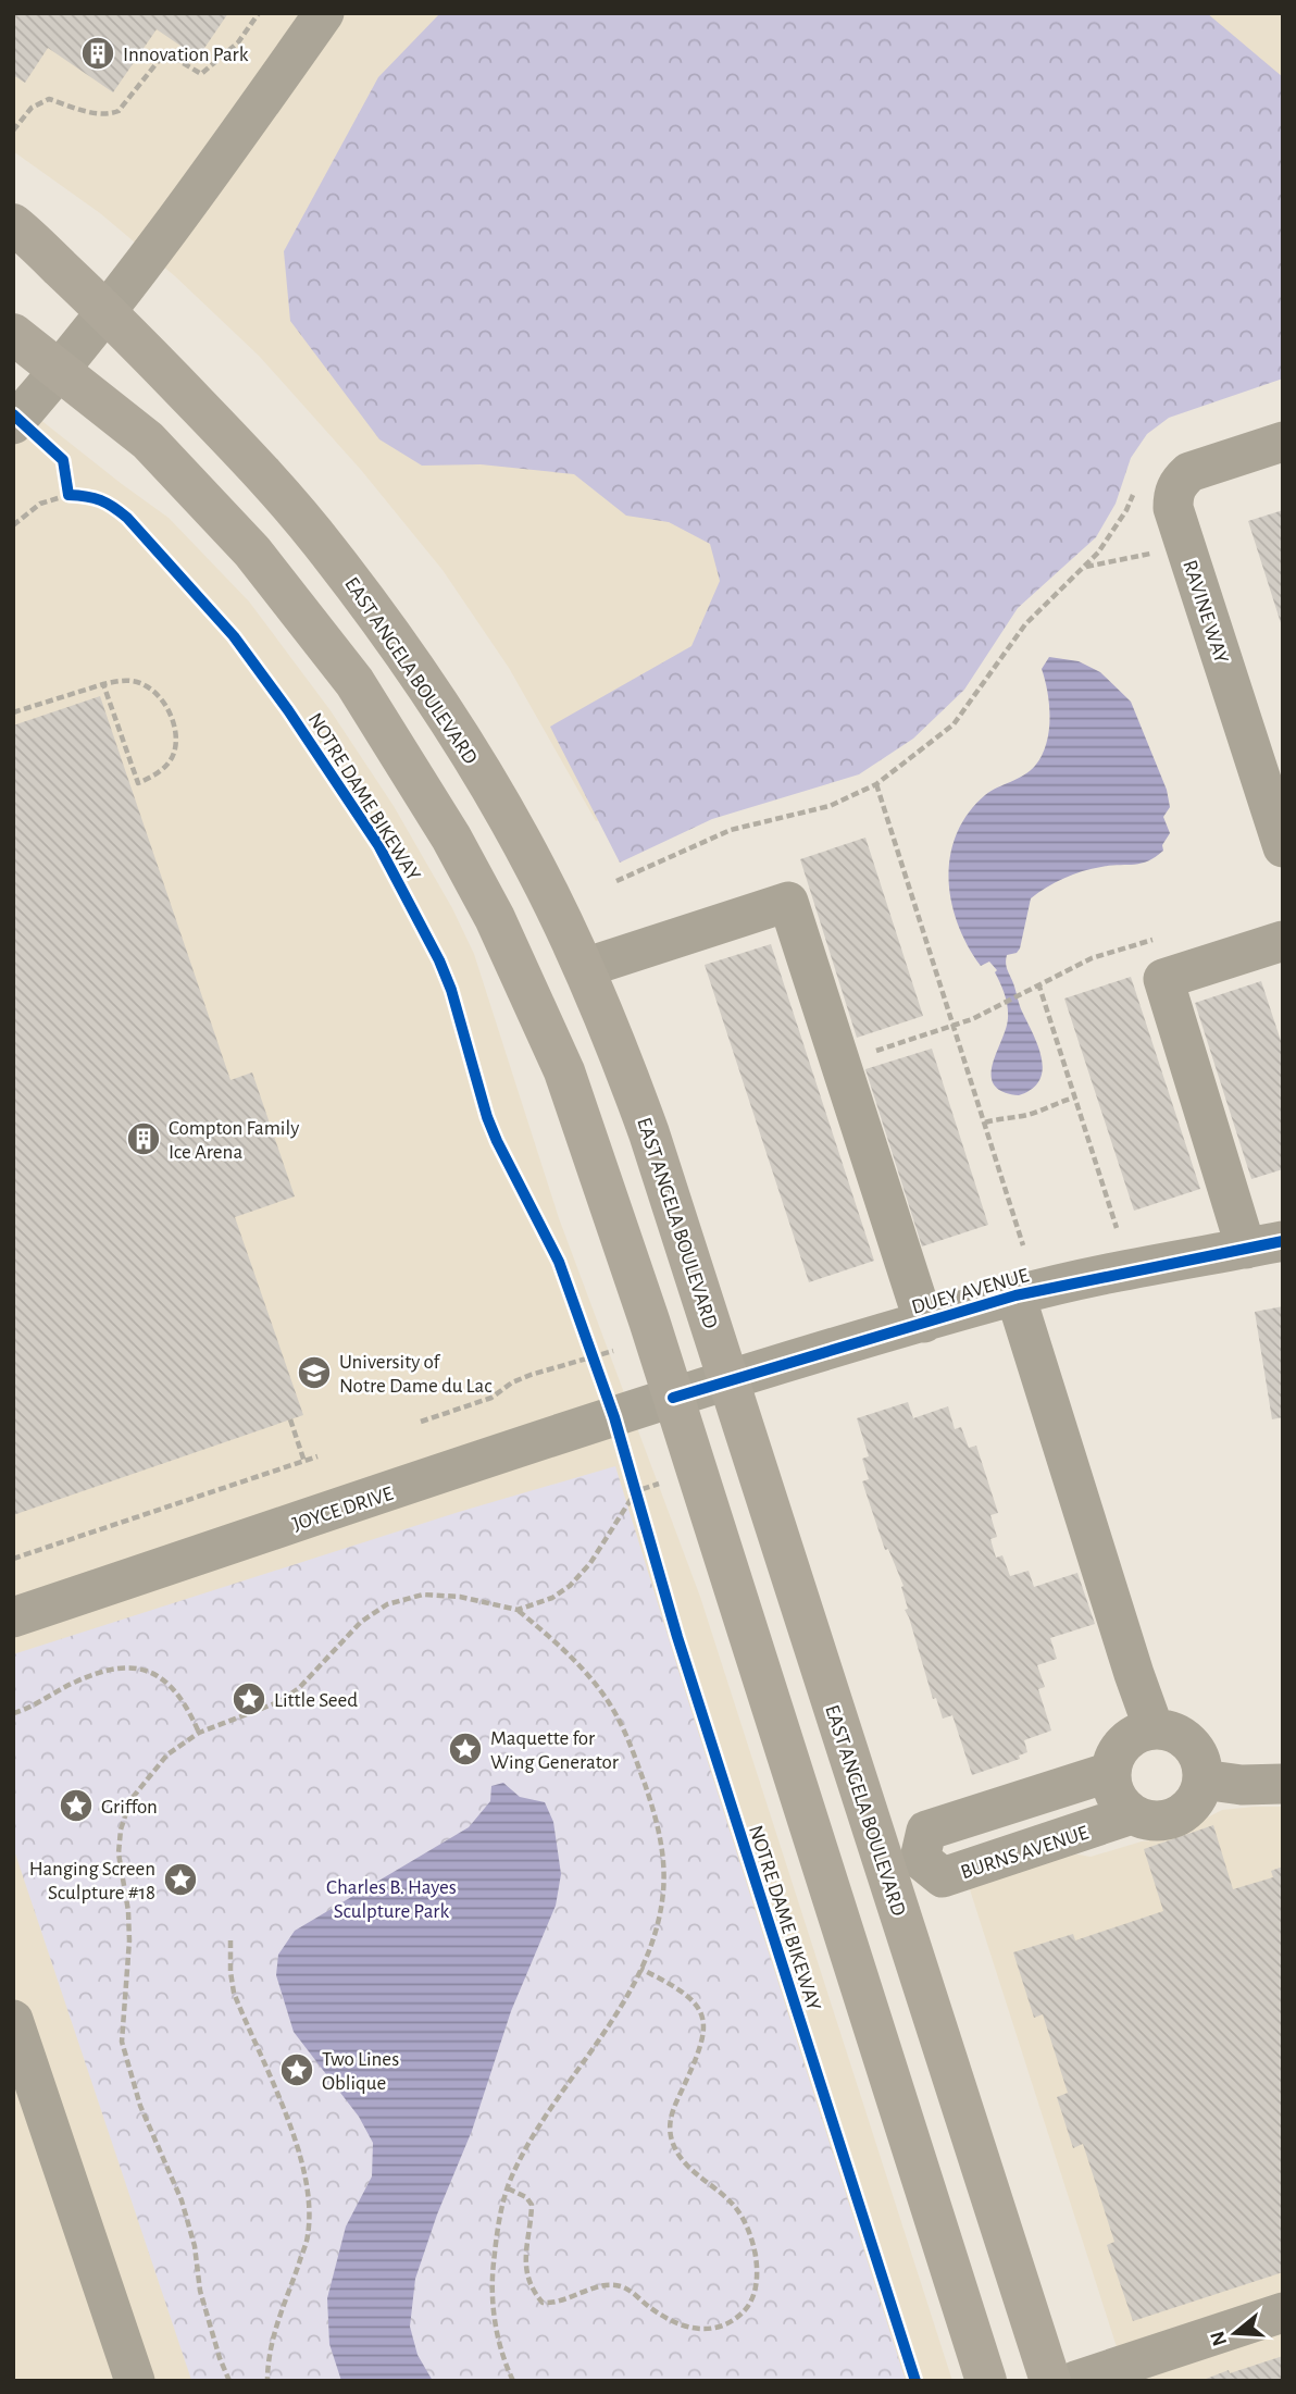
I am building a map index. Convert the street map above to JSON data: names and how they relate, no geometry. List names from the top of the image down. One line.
{"streets":{"main road":["EAST ANGELA BOULEVARD"],"street":["RAVINE WAY","DUEY AVENUE","JOYCE DRIVE","BURNS AVENUE"],"cycle path":["NOTRE DAME BIKEWAY"]},"crossings":[["EAST ANGELA BOULEVARD","DUEY AVENUE"],["EAST ANGELA BOULEVARD","BURNS AVENUE"],["DUEY AVENUE","JOYCE DRIVE"]],"parks":["Charles B. Hayes Sculpture Park"],"places":{"building":["Innovation Park","Compton Family Ice Arena"],"school or university":["University of Notre Dame du Lac"],"place":["Little Seed","Maquette for Wing Generator","Griffon","Hanging Screen Sculpture #18","Two Lines Oblique"]},"north":"left"}
